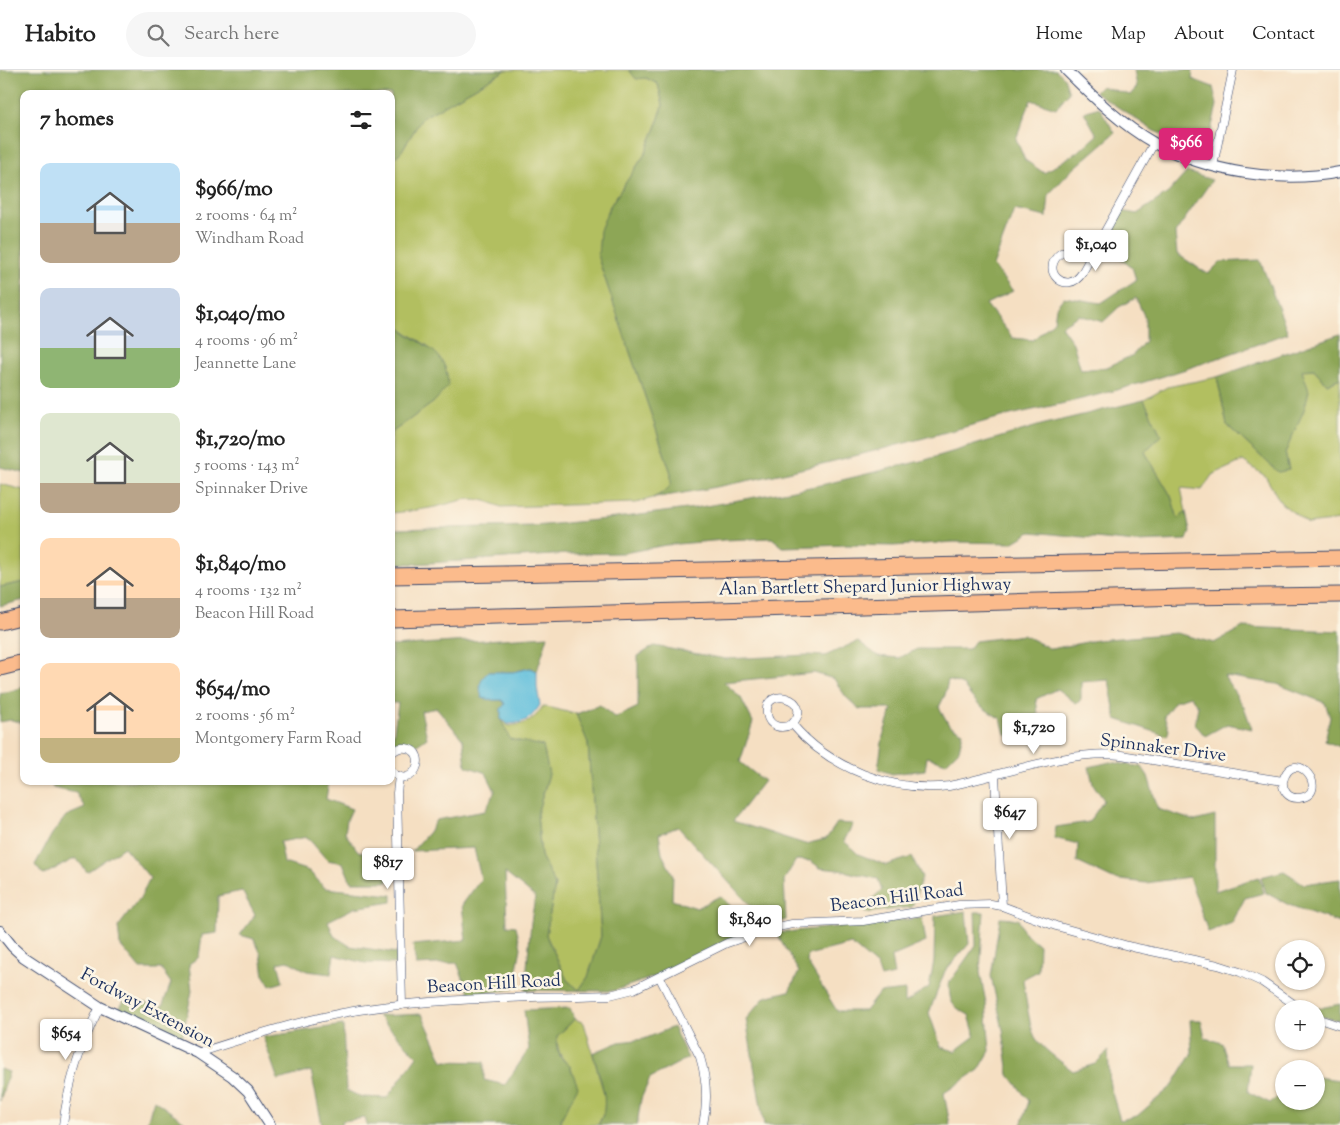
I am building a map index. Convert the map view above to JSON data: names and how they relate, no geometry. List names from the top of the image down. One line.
{"streets":{"highway":["Alan Bartlett Shepard Junior Highway"],"street":["Spinnaker Drive","Beacon Hill Road","Fordway Extension"]},"crossings":[["Beacon Hill Road","Fordway Extension"]],"page":{"header":"Habito","search":"Search here","nav":["Home","Map","About","Contact"],"heading":"7 homes","price":["$966","$1,040","$1,720","$647","$817","$1,840","$654"],"list":[{"name":"$966/mo","note":"2 rooms · 64 m² · Windham Road"},{"name":"$1,040/mo","note":"4 rooms · 96 m² · Jeannette Lane"},{"name":"$1,720/mo","note":"5 rooms · 143 m² · Spinnaker Drive"},{"name":"$1,840/mo","note":"4 rooms · 132 m² · Beacon Hill Road"},{"name":"$654/mo","note":"2 rooms · 56 m² · Montgomery Farm Road"}],"map_buttons":["+","−"]}}
